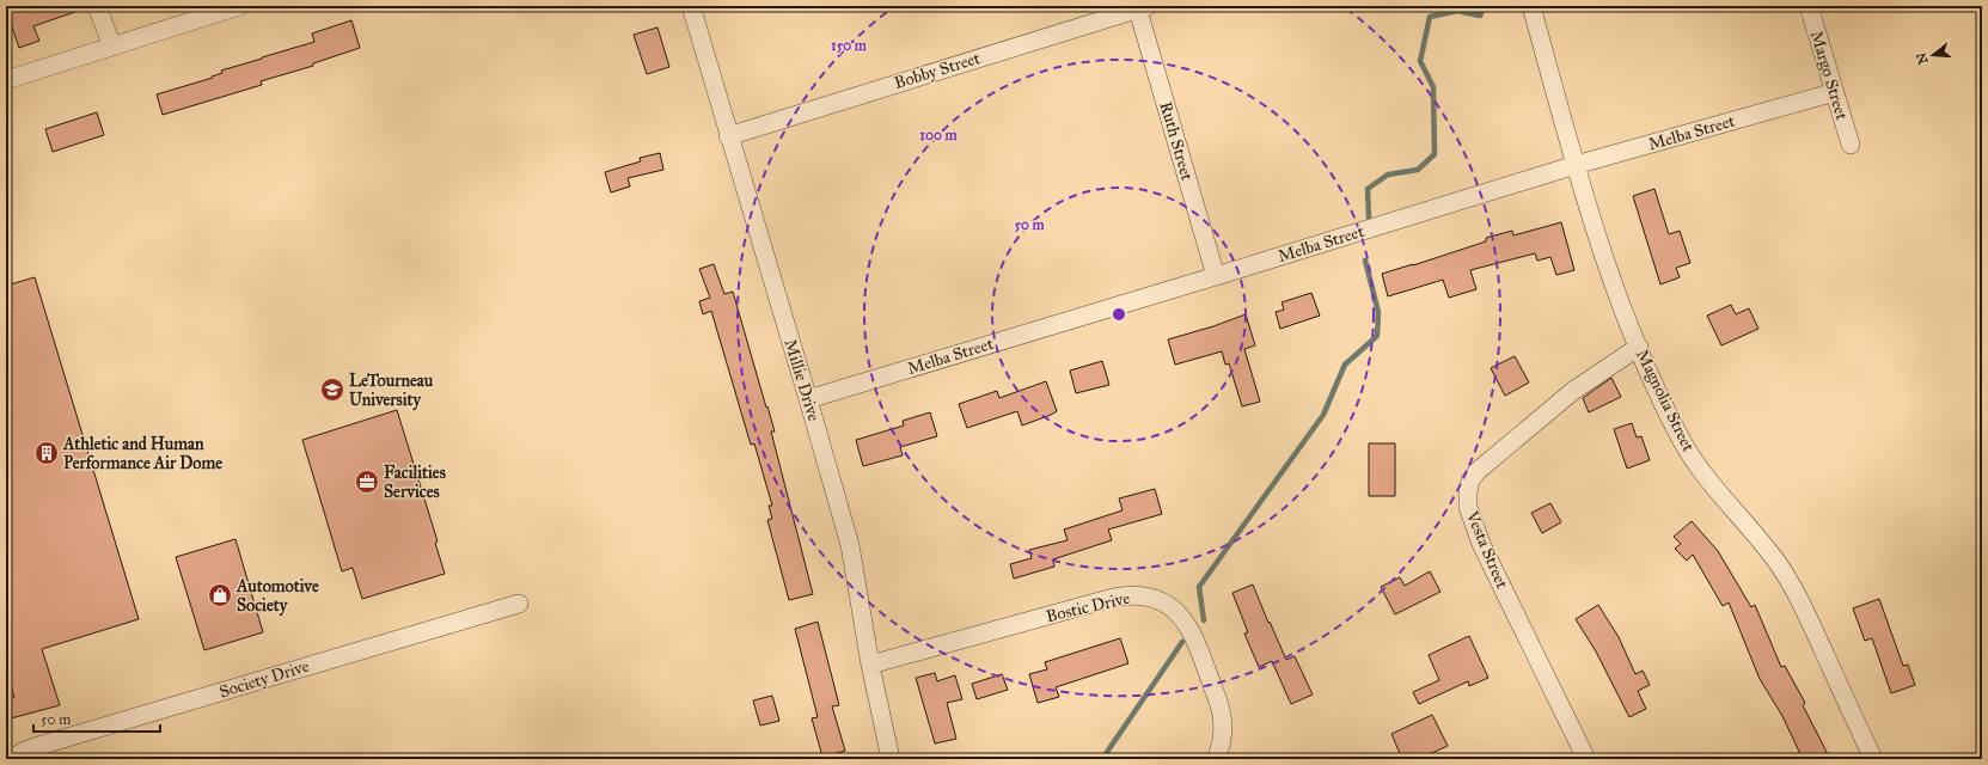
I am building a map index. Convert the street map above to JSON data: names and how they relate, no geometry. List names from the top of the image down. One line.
{"streets":{"street":["Bobby Street","Margo Street","Melba Street","Ruth Street","Millie Drive","Magnolia Street","Vesta Street","Bostic Drive","Society Drive"]},"crossings":[["Bobby Street","Ruth Street"],["Bobby Street","Millie Drive"],["Margo Street","Melba Street"],["Melba Street","Ruth Street"],["Melba Street","Millie Drive"],["Melba Street","Magnolia Street"],["Millie Drive","Bostic Drive"],["Magnolia Street","Vesta Street"]],"places":{"school or university":["LeTourneau University"],"building":["Athletic and Human Performance Air Dome"],"office":["Facilities Services"],"shop":["Automotive Society"]},"scale_bar":"50 m","north":"left","rings":["150 m","100 m","50 m"]}
